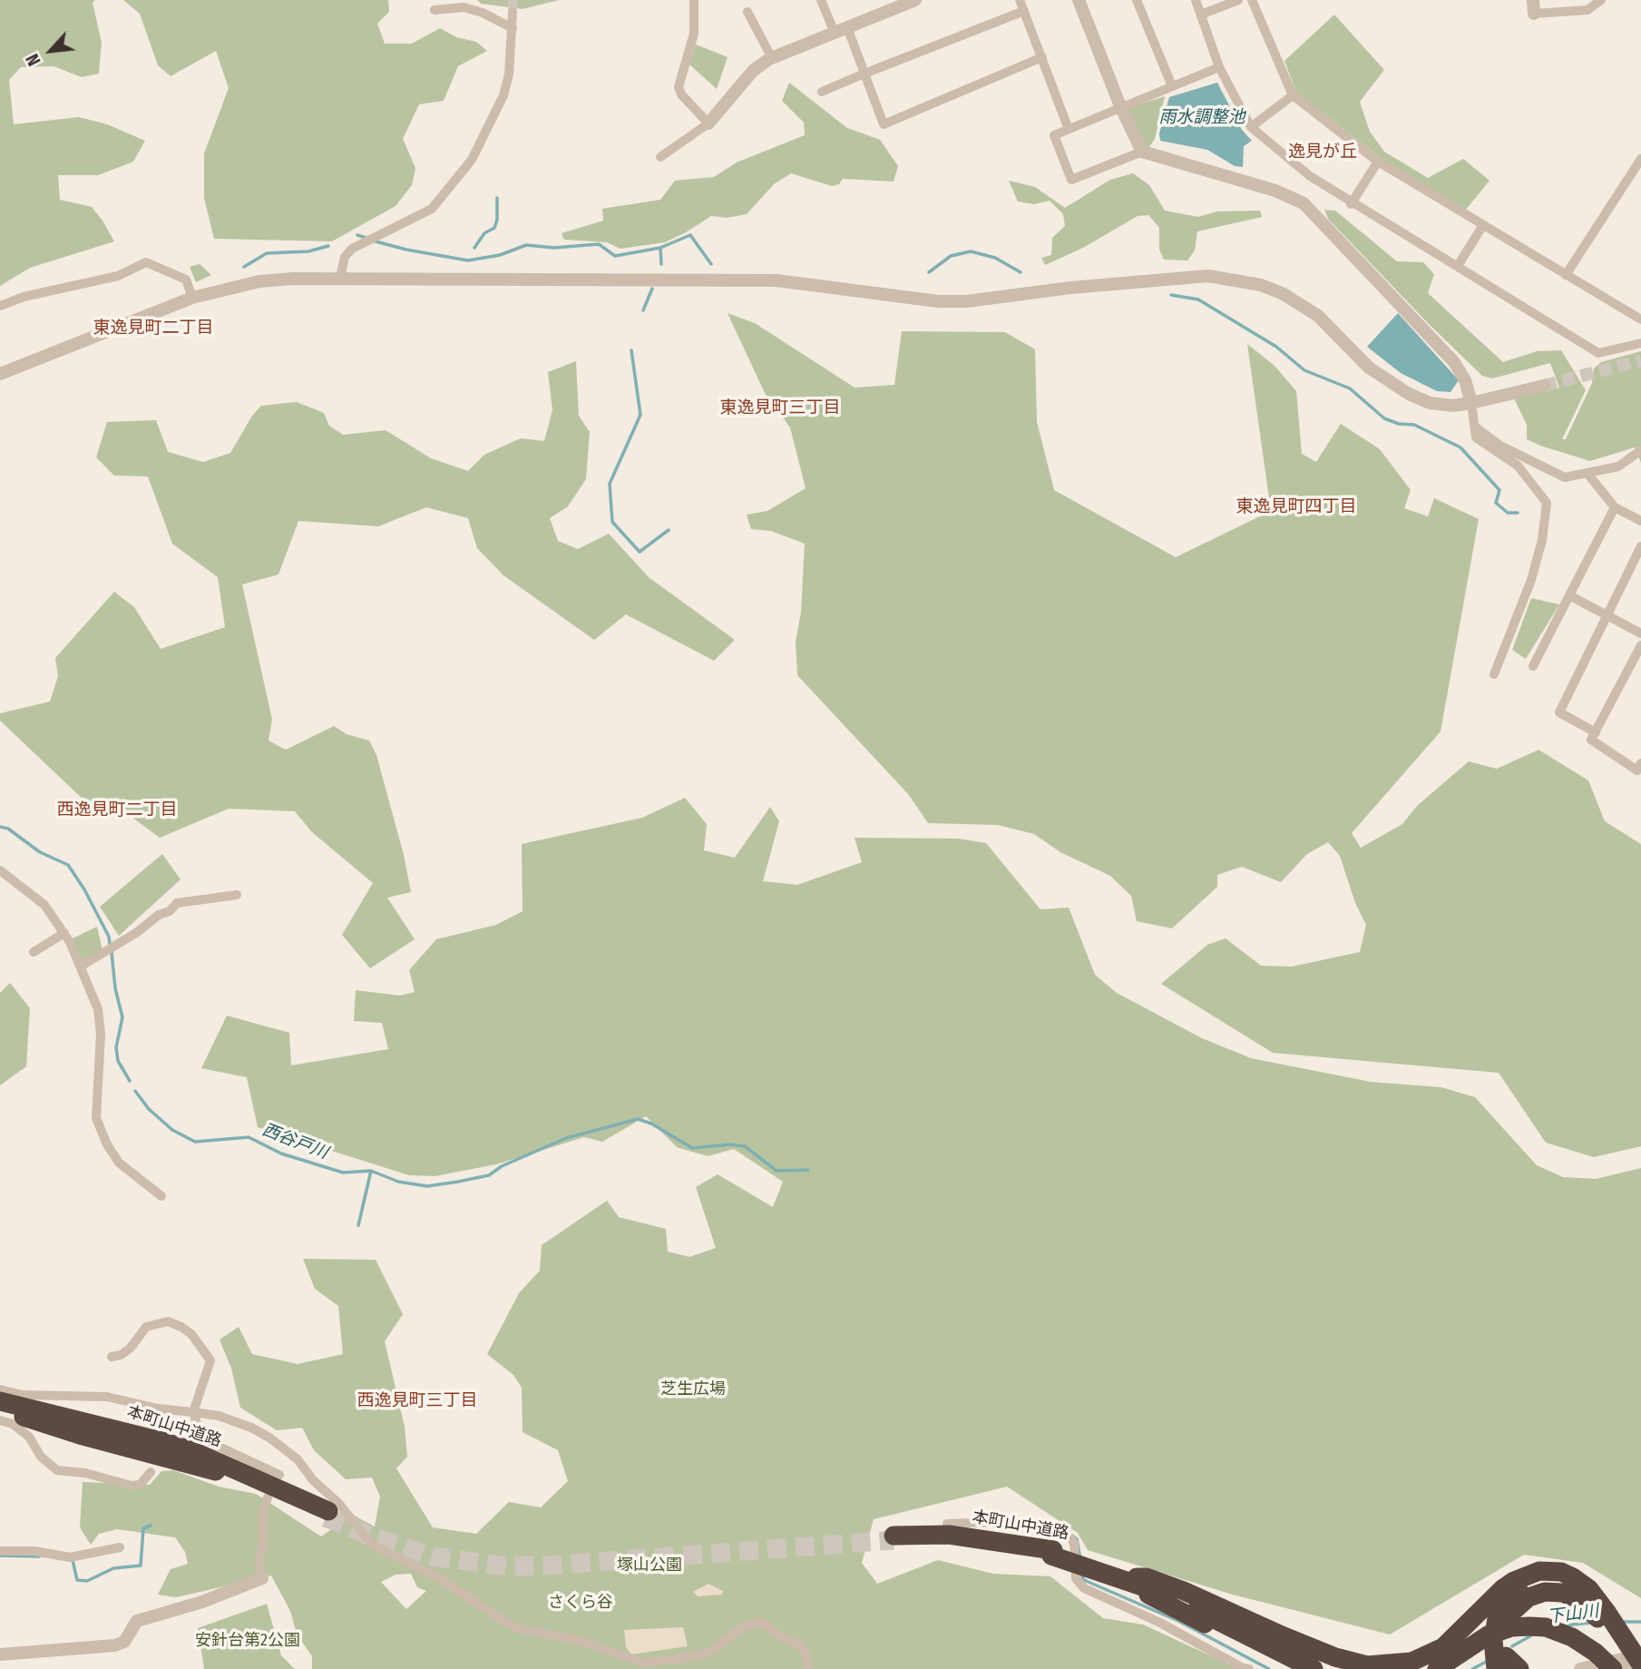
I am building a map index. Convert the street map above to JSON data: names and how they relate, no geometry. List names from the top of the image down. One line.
{"streets":{"highway":["本町山中道路"]},"districts":["逸見が丘","東逸見町二丁目","東逸見町三丁目","東逸見町四丁目","西逸見町二丁目","西逸見町三丁目"],"water":["雨水調整池","西谷戸川","下山川"],"parks":["芝生広場","塚山公園","さくら谷","安針台第2公園"],"north":"bottom left"}
